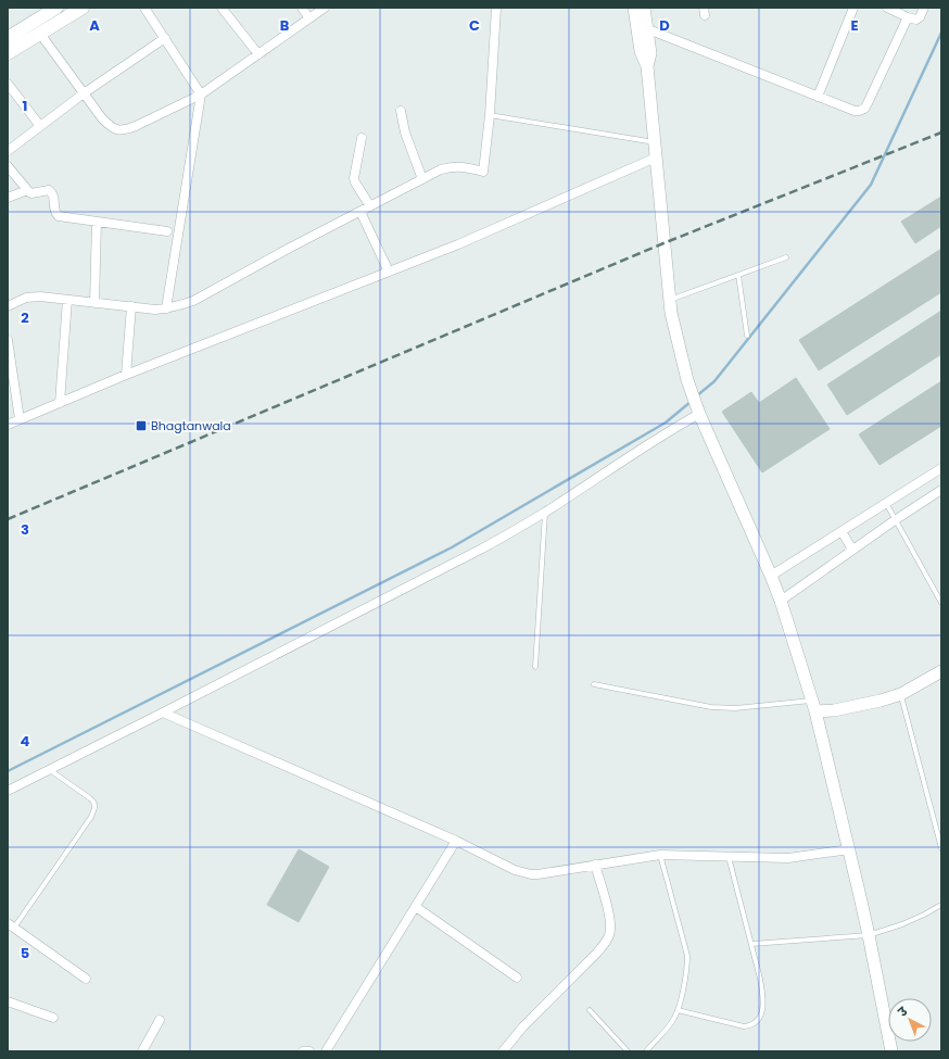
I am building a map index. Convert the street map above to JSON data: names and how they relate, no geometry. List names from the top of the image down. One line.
{"places":{"transit":["Bhagtanwala"]},"north":"top left","grid":{"columns":["A","B","C","D","E"],"rows":["1","2","3","4","5"]}}
